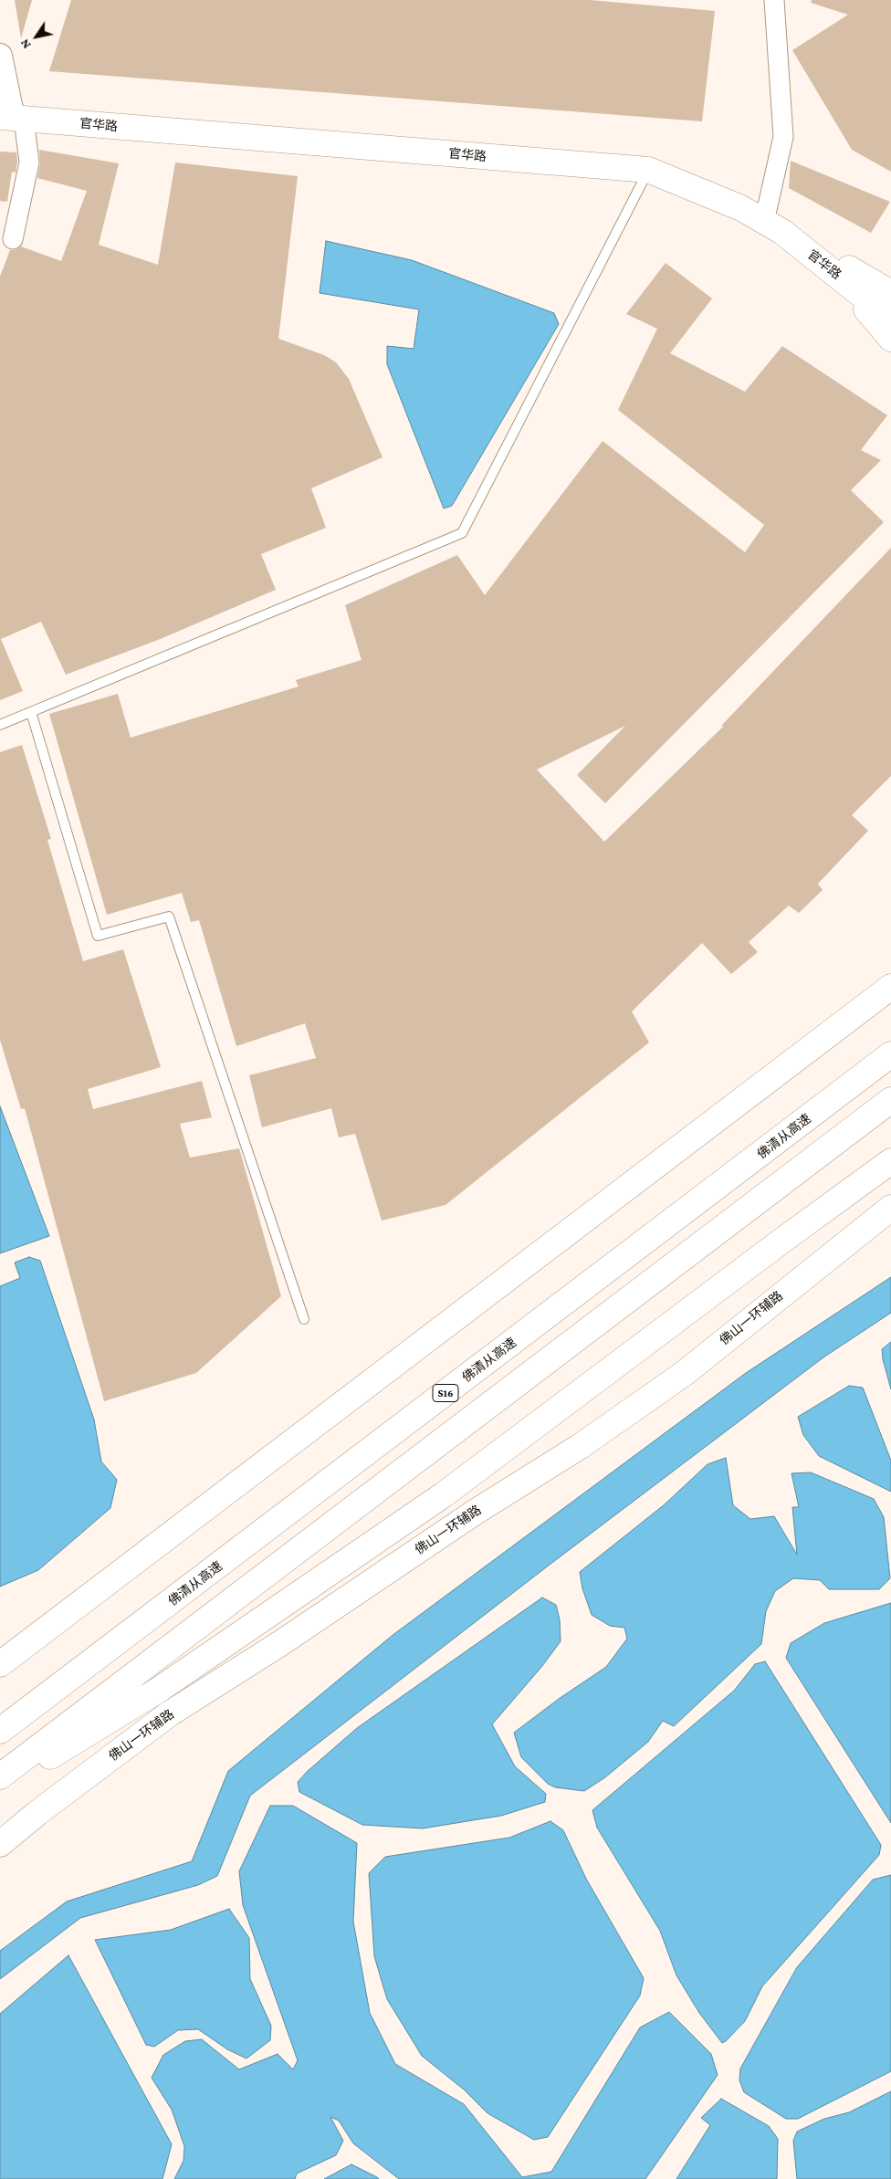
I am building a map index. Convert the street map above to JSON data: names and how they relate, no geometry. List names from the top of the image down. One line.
{"streets":{"main road":["官华路","佛清从高速","佛山一环辅路","S16"]},"north":"bottom left"}
